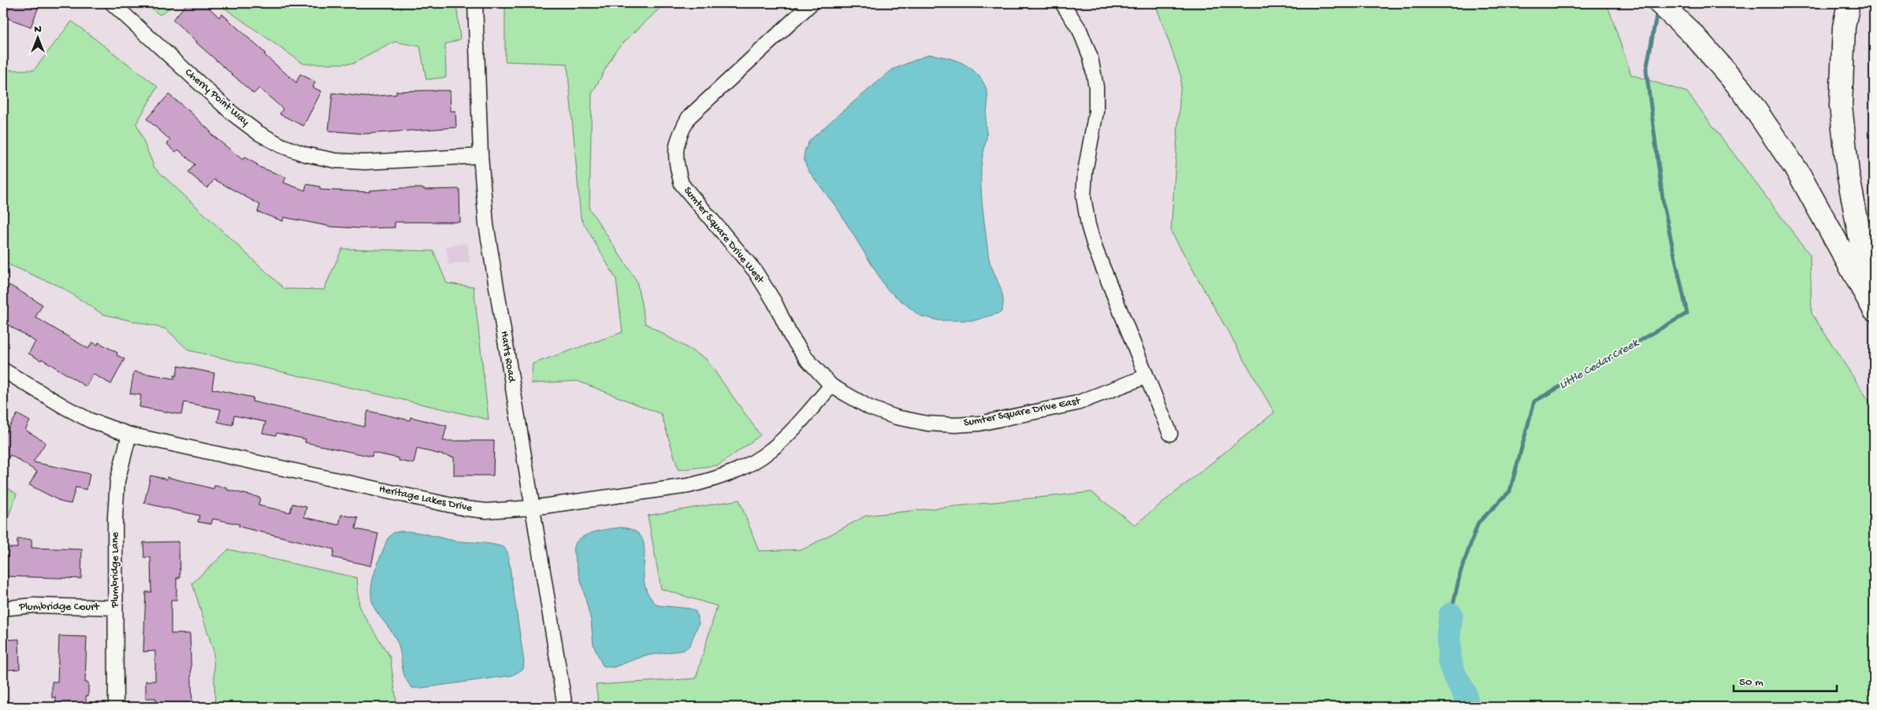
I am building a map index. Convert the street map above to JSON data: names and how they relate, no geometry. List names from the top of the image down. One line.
{"streets":{"street":["Cherry Point Way","Sumter Square Drive West","Harts Road","Sumter Square Drive East","Heritage Lakes Drive","Plumbridge Lane","Plumbridge Court"]},"crossings":[["Cherry Point Way","Harts Road"],["Sumter Square Drive West","Sumter Square Drive East"],["Sumter Square Drive West","Heritage Lakes Drive"],["Harts Road","Heritage Lakes Drive"],["Sumter Square Drive East","Heritage Lakes Drive"],["Heritage Lakes Drive","Plumbridge Lane"],["Plumbridge Lane","Plumbridge Court"]],"water":["Little Cedar Creek"],"scale_bar":"50 m","north":"top"}
